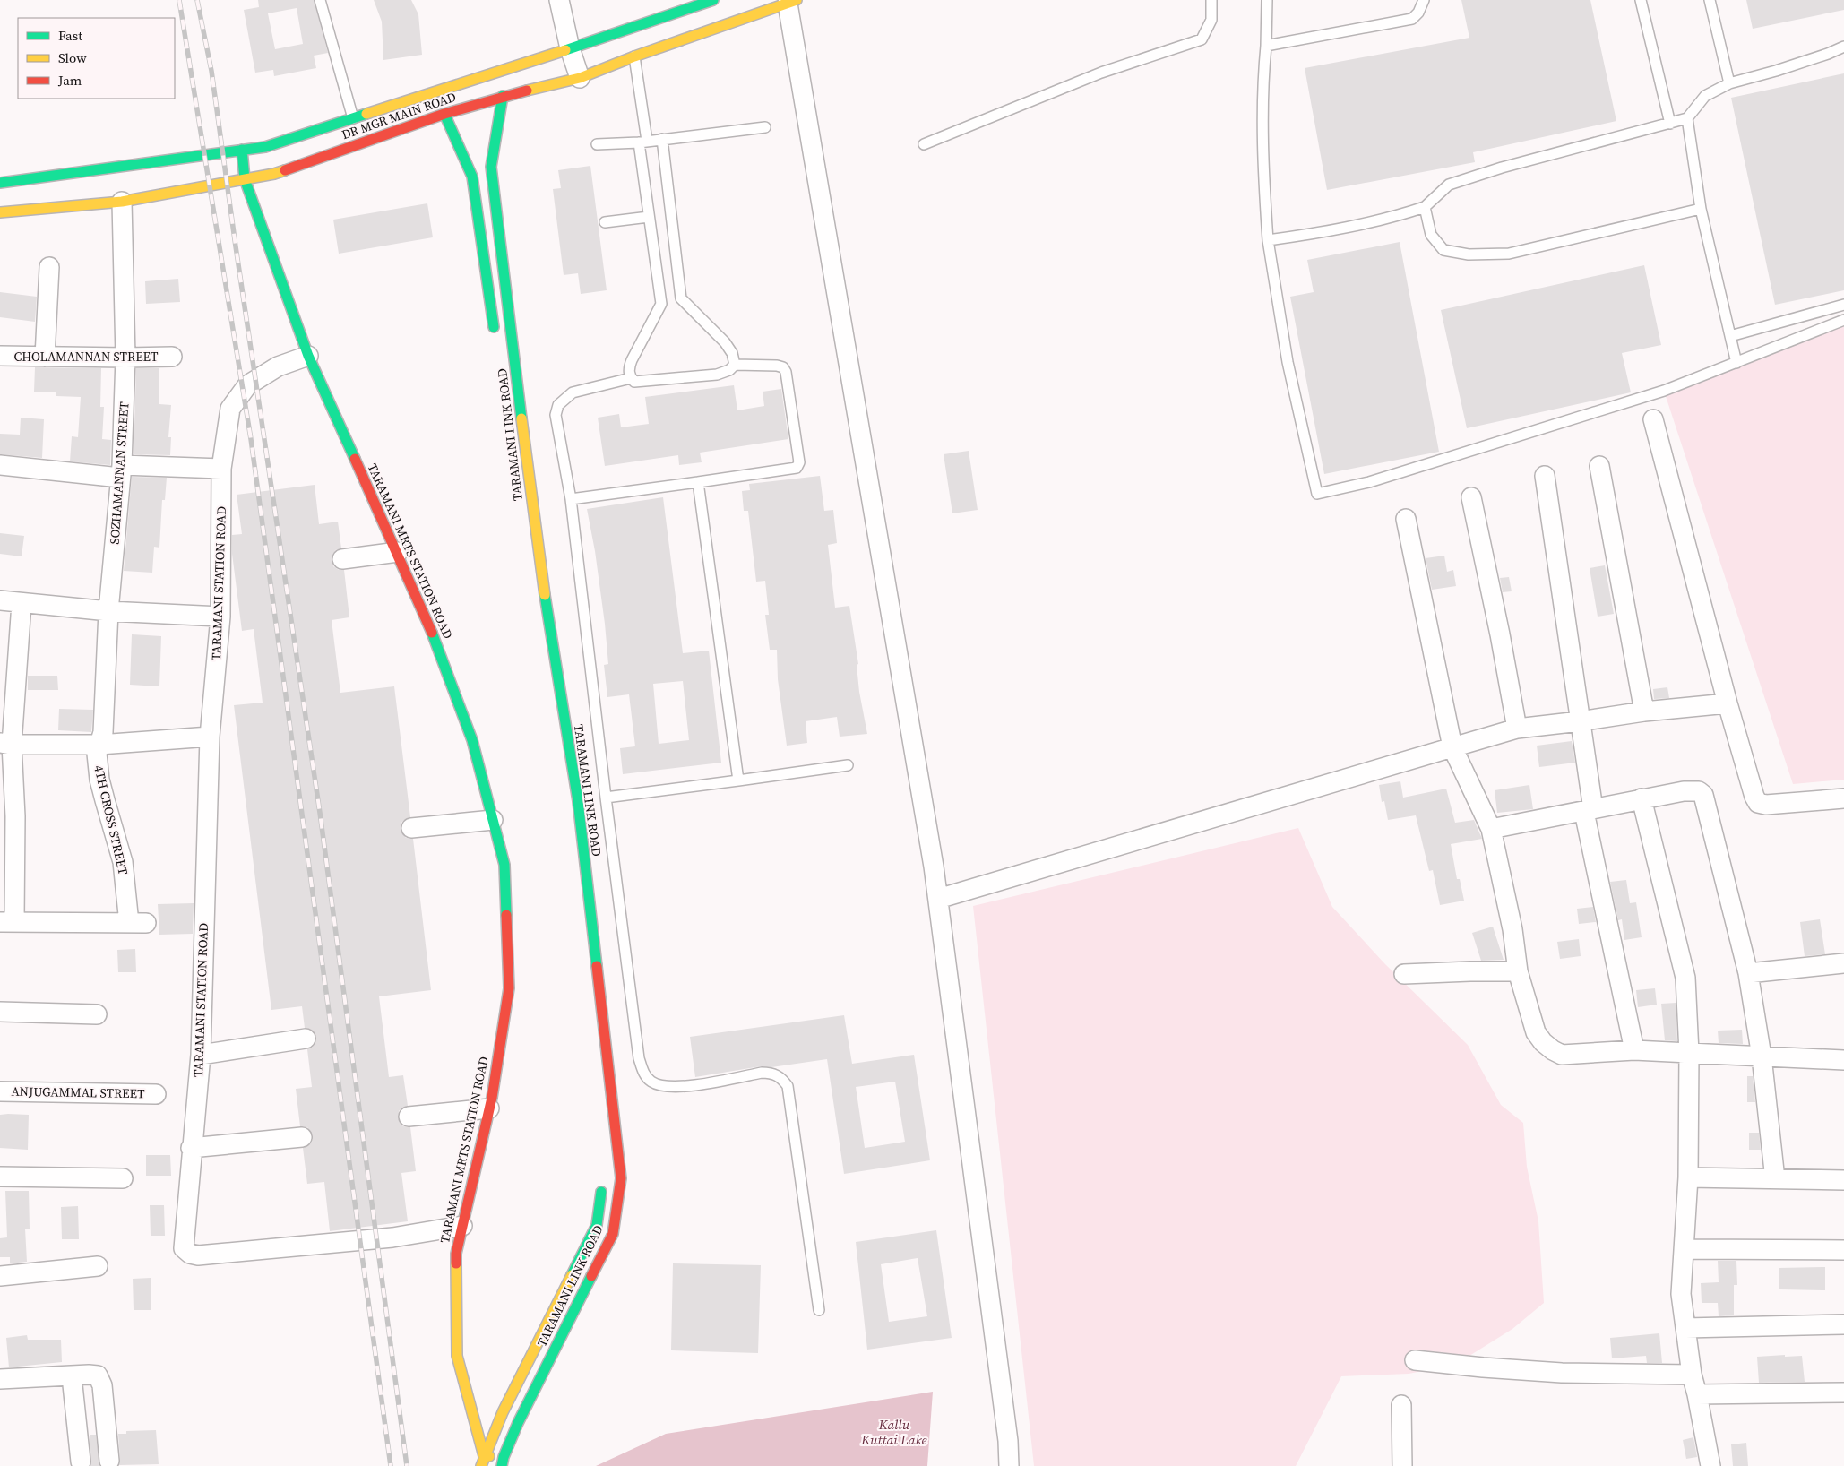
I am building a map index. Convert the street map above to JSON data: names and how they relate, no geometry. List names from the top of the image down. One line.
{"streets":{"street":["DR MGR MAIN ROAD","CHOLAMANNAN STREET","TARAMANI LINK ROAD","SOZHAMANNAN STREET","TARAMANI MRTS STATION ROAD","TARAMANI STATION ROAD","4TH CROSS STREET","ANJUGAMMAL STREET"]},"crossings":[["DR MGR MAIN ROAD","TARAMANI LINK ROAD"],["DR MGR MAIN ROAD","SOZHAMANNAN STREET"],["DR MGR MAIN ROAD","TARAMANI MRTS STATION ROAD"],["CHOLAMANNAN STREET","SOZHAMANNAN STREET"],["TARAMANI LINK ROAD","TARAMANI MRTS STATION ROAD"],["SOZHAMANNAN STREET","4TH CROSS STREET"],["TARAMANI MRTS STATION ROAD","TARAMANI STATION ROAD"]],"water":["Kallu Kuttai Lake"],"legend":["Fast","Slow","Jam"]}
